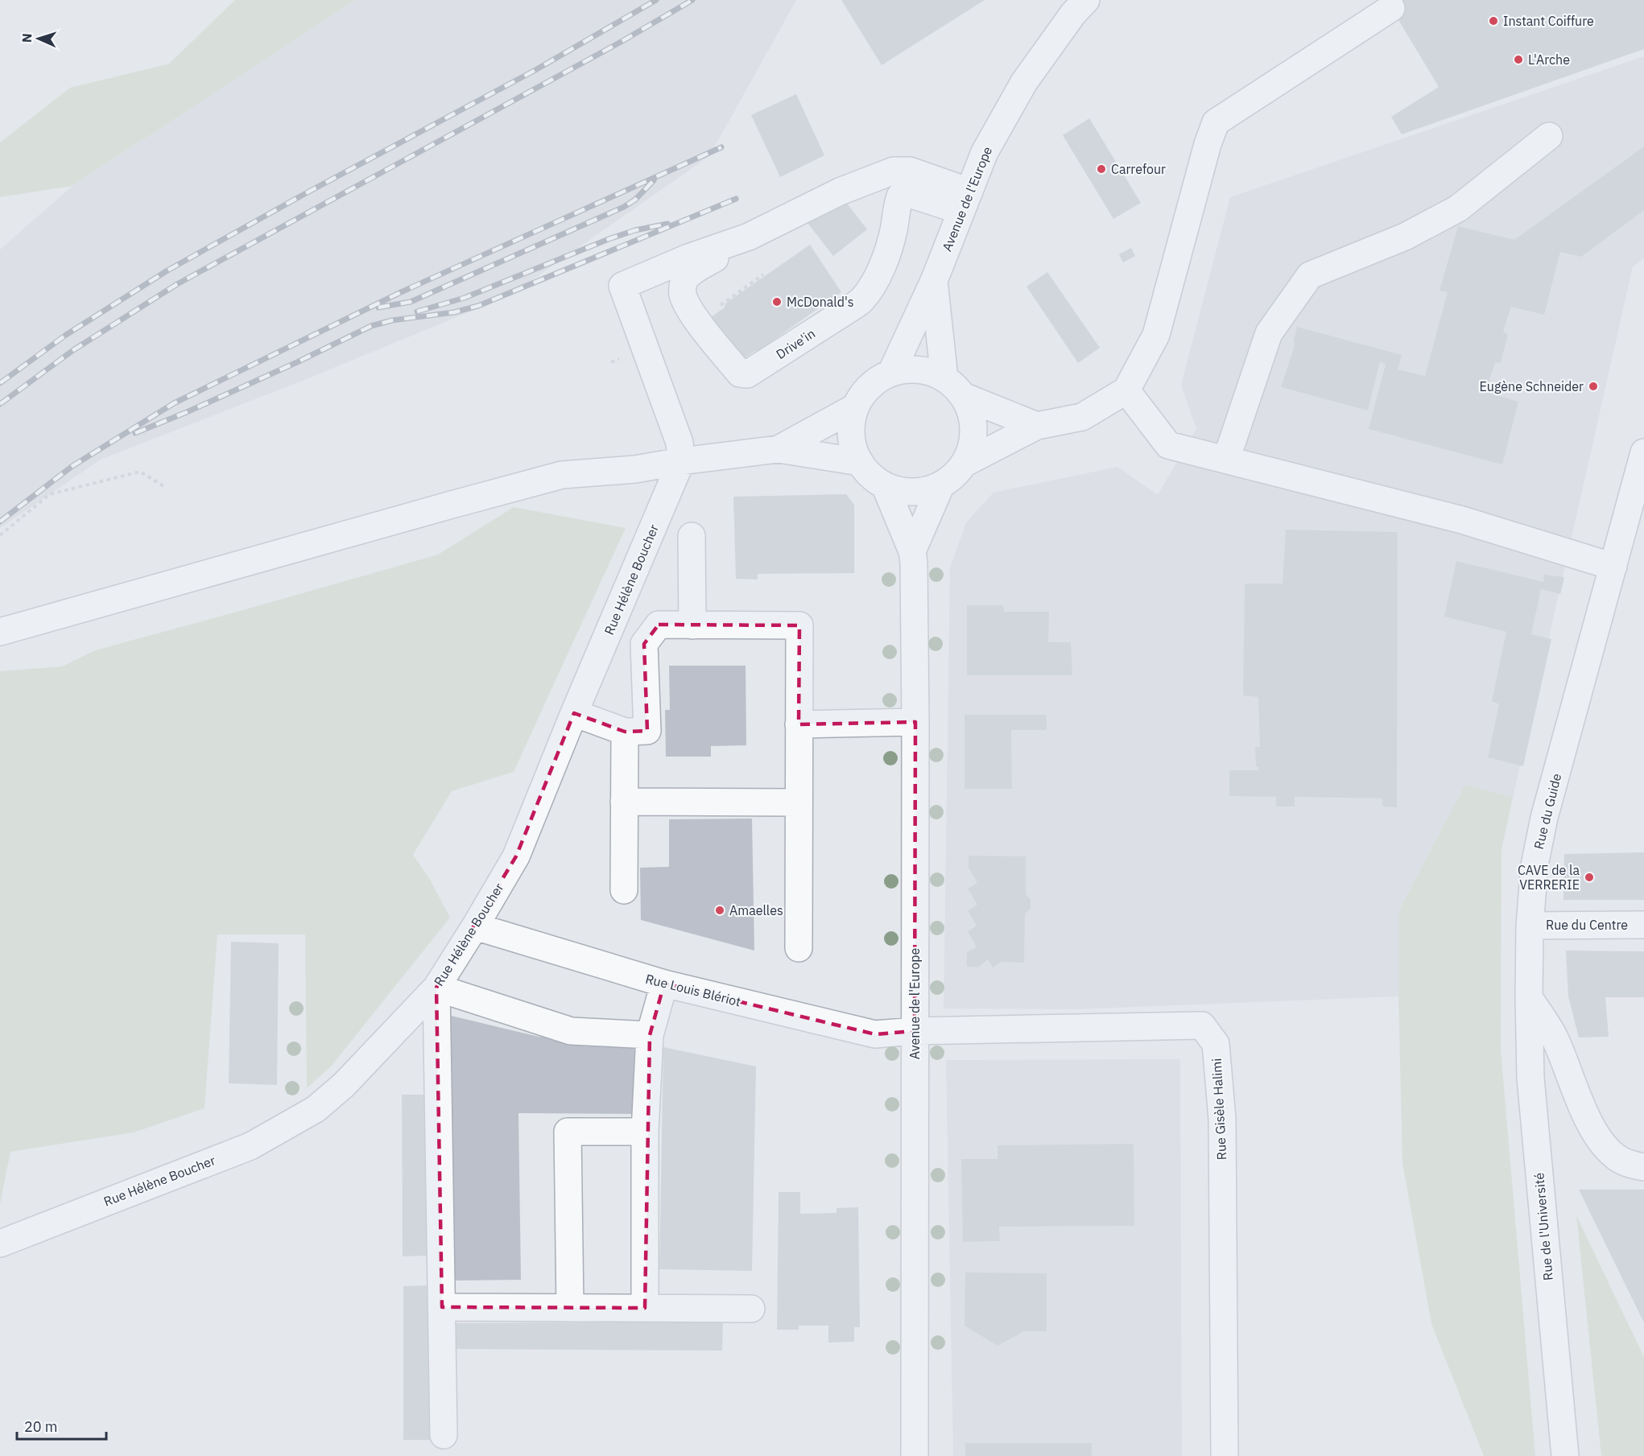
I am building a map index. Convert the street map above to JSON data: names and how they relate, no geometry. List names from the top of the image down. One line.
{"streets":{"street":["Avenue de l'Europe","Drive'in","Rue Hélène Boucher","Rue du Guide","Rue du Centre","Rue Louis Blériot","Rue Gisèle Halimi","Rue de l'Université"]},"crossings":[["Avenue de l'Europe","Drive'in"],["Avenue de l'Europe","Rue Louis Blériot"],["Avenue de l'Europe","Rue Gisèle Halimi"],["Rue Hélène Boucher","Rue Louis Blériot"],["Rue du Guide","Rue du Centre"],["Rue du Guide","Rue de l'Université"],["Rue Louis Blériot","Rue Gisèle Halimi"]],"places":["Instant Coiffure","L'Arche","Carrefour","McDonald's","Eugène Schneider","CAVE de la VERRERIE","Amaelles"],"scale_bar":"20 m","north":"left"}
